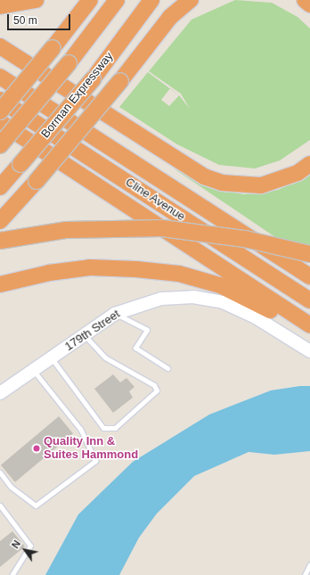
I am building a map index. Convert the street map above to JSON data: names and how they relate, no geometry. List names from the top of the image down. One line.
{"streets":{"highway":["Borman Expressway","Cline Avenue"],"street":["179th Street"]},"places":["Quality Inn & Suites Hammond"],"scale_bar":"50 m","north":"top left"}
